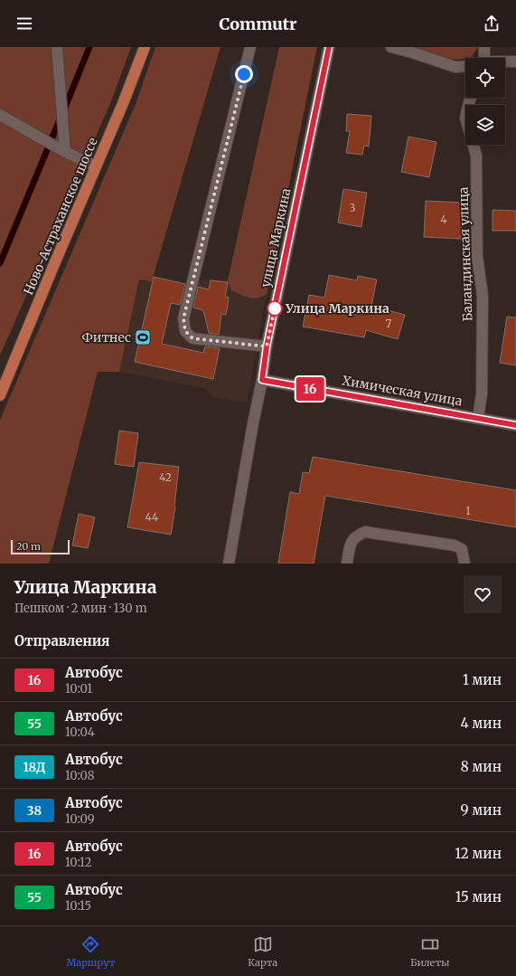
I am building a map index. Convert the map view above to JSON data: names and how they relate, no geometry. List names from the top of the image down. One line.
{"streets":{"main road":["Ново-Астраханское шоссе"],"street":["улица Маркина","Баландинская улица","Химическая улица"]},"crossings":[["улица Маркина","Химическая улица"],["Баландинская улица","Химическая улица"]],"places":{"other":["Улица Маркина"],"sports":["Фитнес"]},"lines":["bus line 16"],"house_numbers":["3","4","7","42","1","44"],"scale_bar":"20 m","page":{"header":"Commutr","on_map":"16","scale":"20 m","heading":[["Улица Маркина","Пешком · 2 мин · 130 m"],"Отправления"],"list":[{"mark":"16","name":"Автобус","note":"10:01","value":"1 мин"},{"mark":"55","name":"Автобус","note":"10:04","value":"4 мин"},{"mark":"18Д","name":"Автобус","note":"10:08","value":"8 мин"},{"mark":"38","name":"Автобус","note":"10:09","value":"9 мин"},{"mark":"16","name":"Автобус","note":"10:12","value":"12 мин"},{"mark":"55","name":"Автобус","note":"10:15","value":"15 мин"}],"tabs":["Маршрут","Карта","Билеты"]}}
